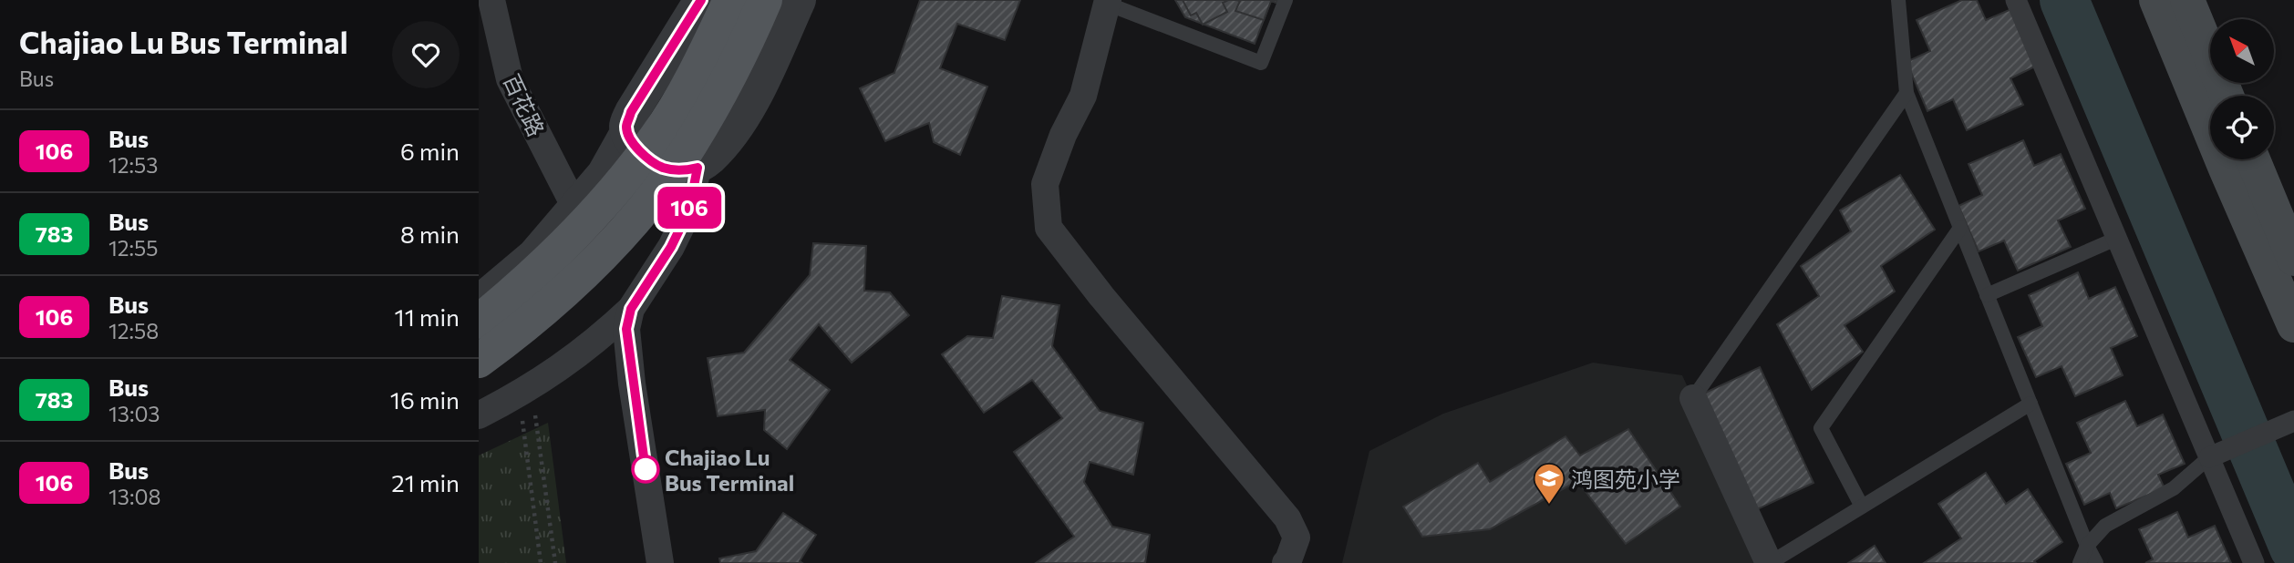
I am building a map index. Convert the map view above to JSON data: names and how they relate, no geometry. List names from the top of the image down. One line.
{"streets":{"street":["百花路"]},"places":{"other":["Chajiao Lu Bus Terminal"],"school or university":["鸿图苑小学"]},"lines":["bus line 106"],"north":"top left","page":{"heading":["Chajiao Lu Bus Terminal","Bus"],"on_map":"106","list":[{"mark":"106","name":"Bus","note":"12:53","value":"6 min"},{"mark":"783","name":"Bus","note":"12:55","value":"8 min"},{"mark":"106","name":"Bus","note":"12:58","value":"11 min"},{"mark":"783","name":"Bus","note":"13:03","value":"16 min"},{"mark":"106","name":"Bus","note":"13:08","value":"21 min"}]}}
